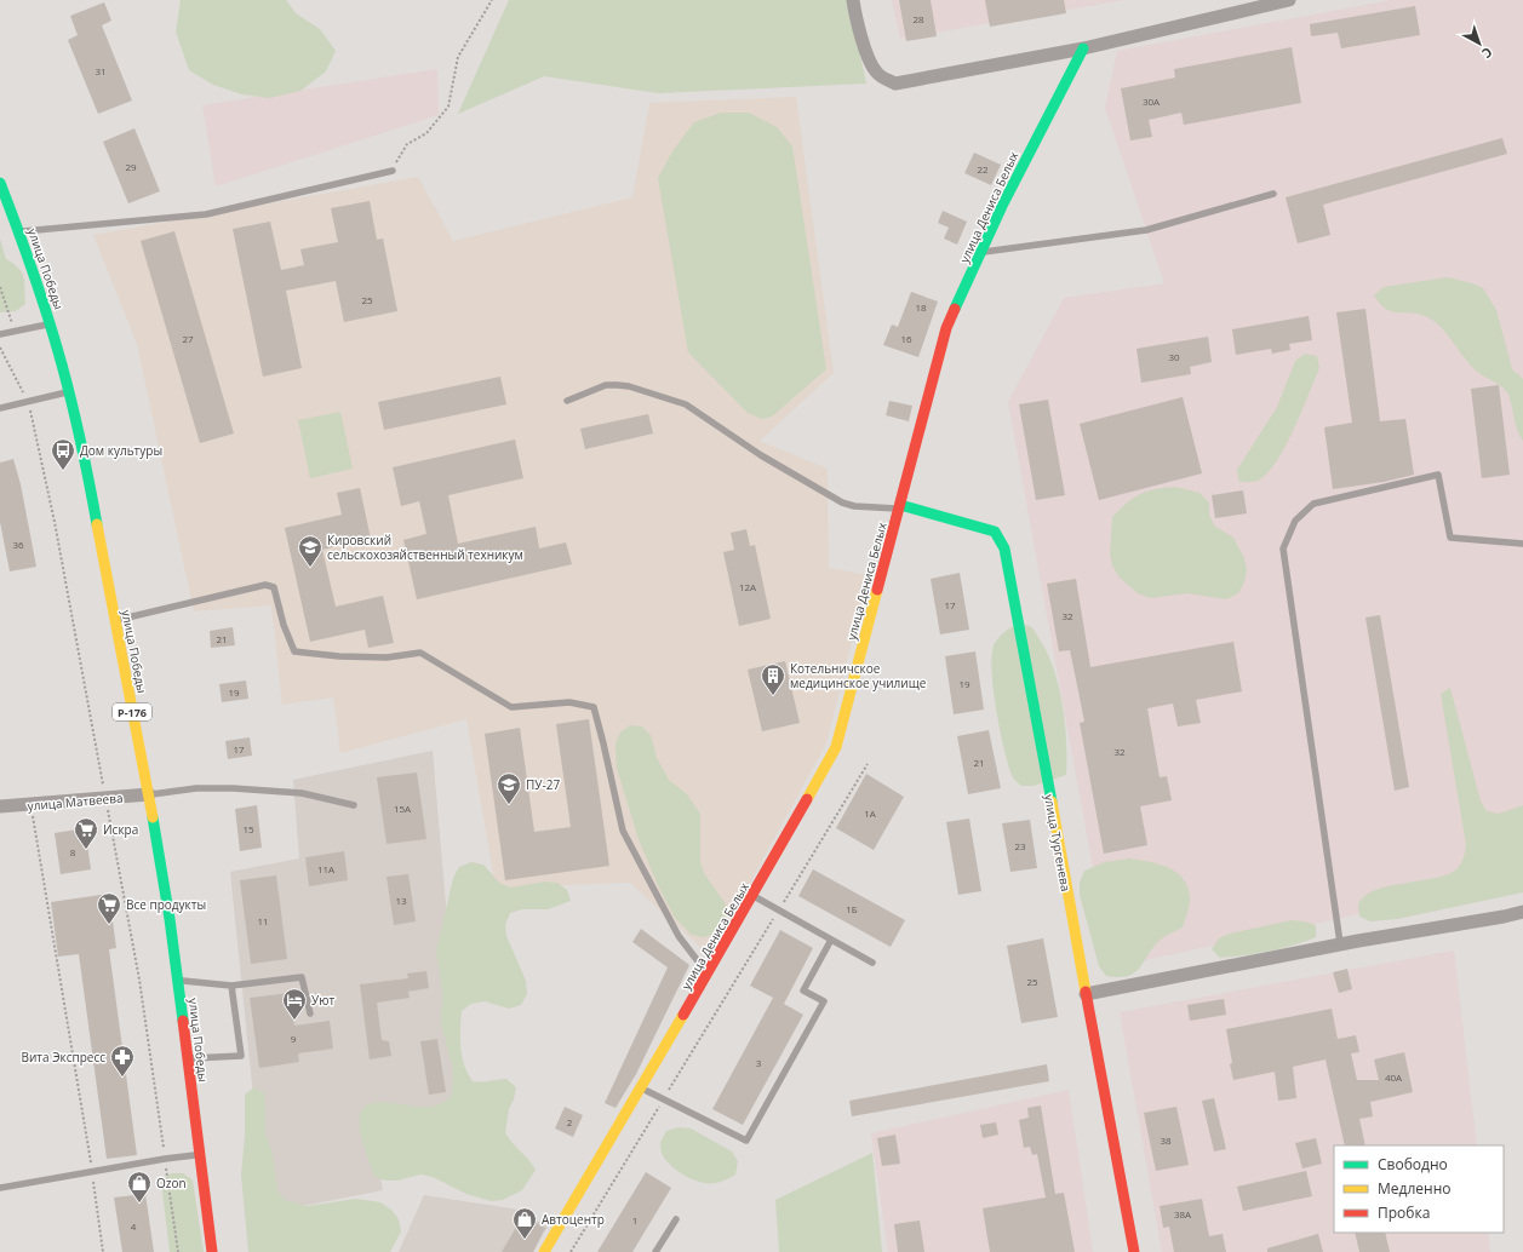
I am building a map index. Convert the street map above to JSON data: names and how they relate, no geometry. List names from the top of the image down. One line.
{"streets":{"main road":["улица Дениса Белых","улица Победы","Р-176","улица Тургенева"],"street":["улица Матвеева"]},"crossings":[["улица Дениса Белых","улица Тургенева"],["улица Победы","улица Матвеева"]],"places":{"bus stop":["Дом культуры"],"school or university":["Кировский сельскохозяйственный техникум","ПУ-27"],"building":["Котельничское медицинское училище"],"supermarket":["Искра","Все продукты"],"hotel":["Уют"],"pharmacy":["Вита Экспресс"],"shop":["Ozon","Автоцентр"]},"house_numbers":["28","31","30А","29","22","25","18","27","16","30","36","12А","17","32","21","19","19","17","32","21","15А","1А","15","23","8","11А","13","1Б","11","25","9","3","40А","2","38","38А","1","4"],"legend":["Свободно","Медленно","Пробка"],"north":"bottom right"}
